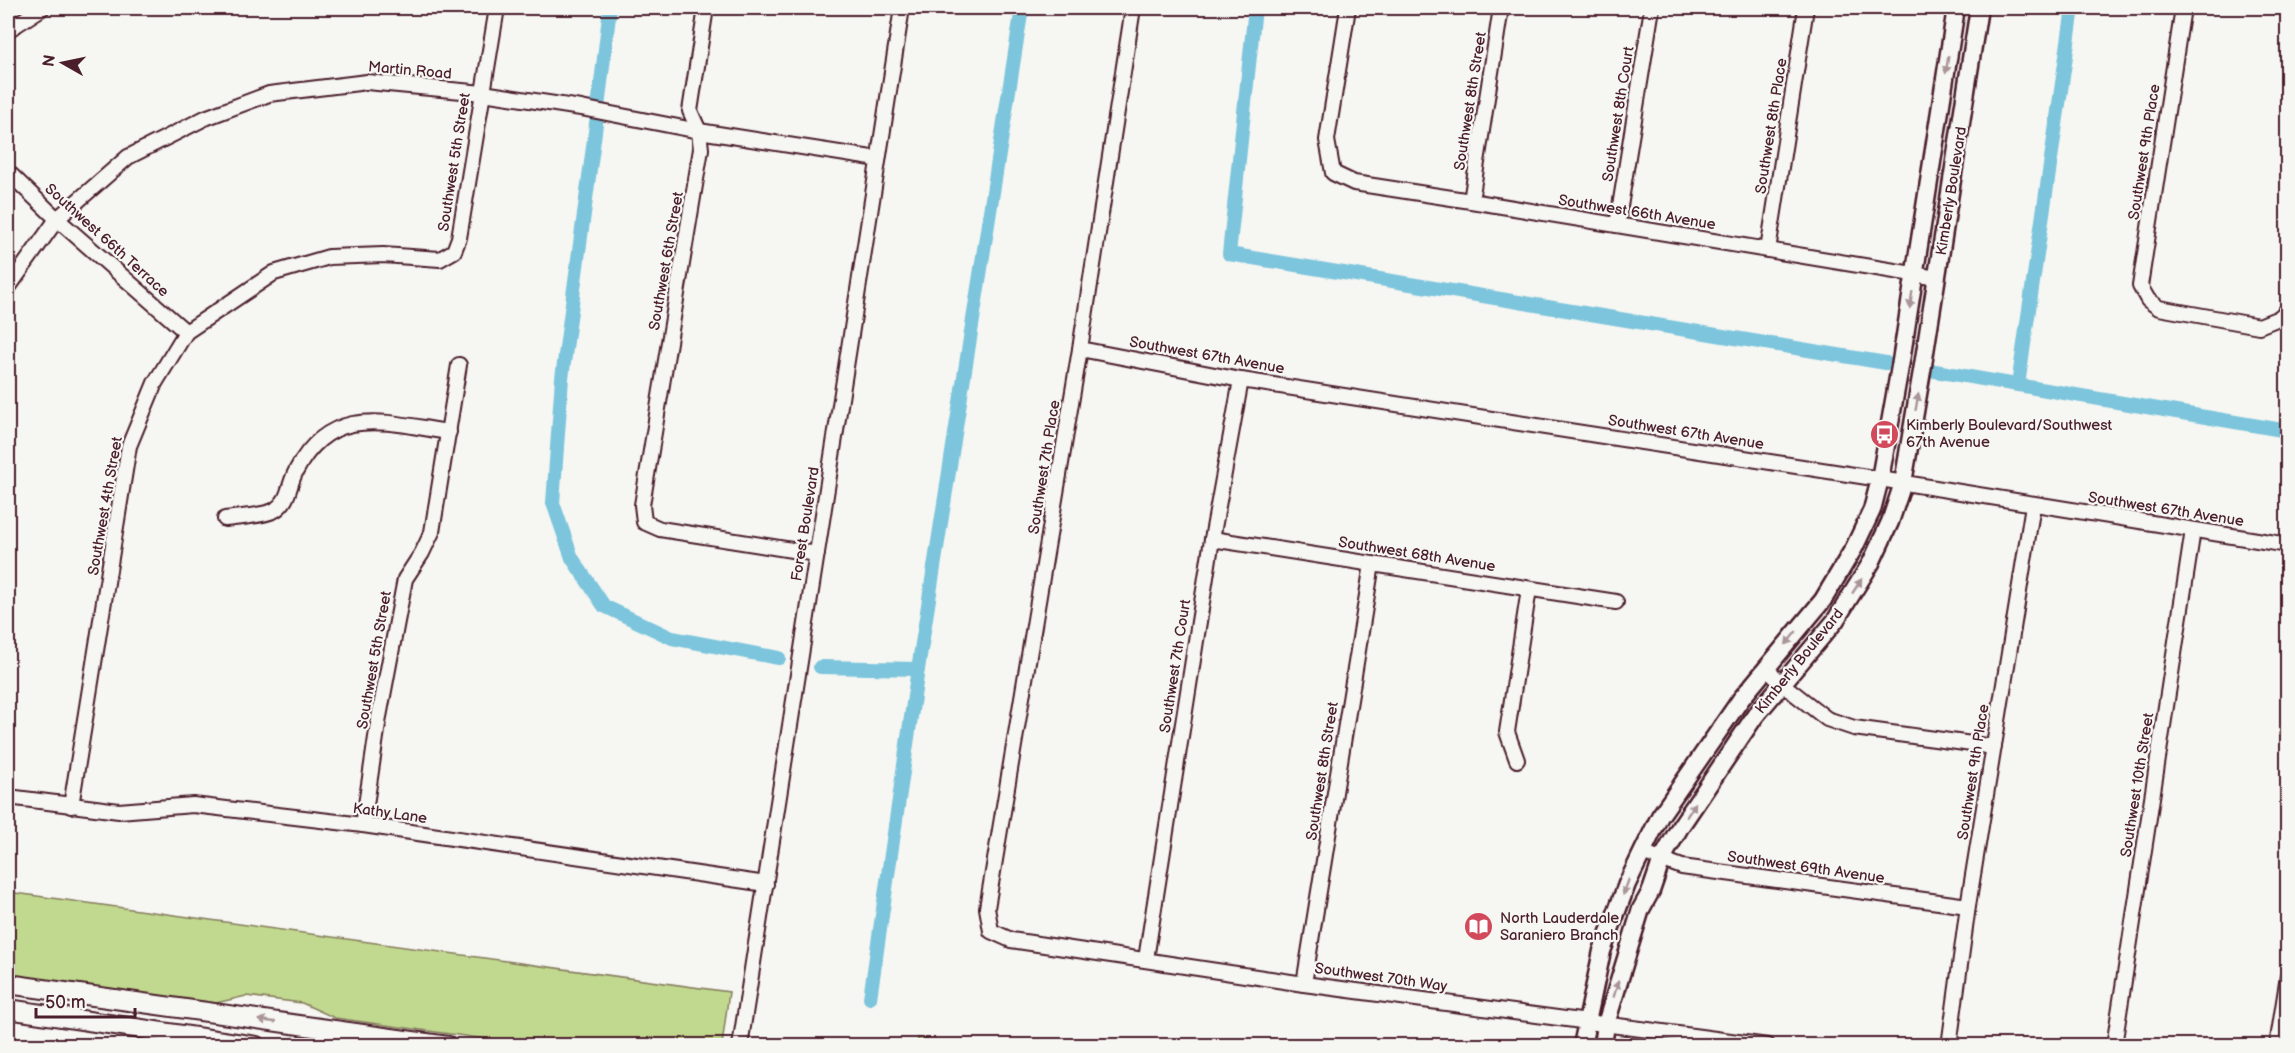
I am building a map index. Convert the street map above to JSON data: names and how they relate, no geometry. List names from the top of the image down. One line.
{"streets":{"street":["Martin Road","Southwest 8th Street","Southwest 8th Court","Southwest 8th Place","Southwest 9th Place","Southwest 5th Street","Kimberly Boulevard","Southwest 66th Avenue","Southwest 66th Terrace","Southwest 6th Street","Southwest 67th Avenue","Southwest 7th Place","Southwest 4th Street","Forest Boulevard","Southwest 68th Avenue","Southwest 7th Court","Southwest 10th Street","Kathy Lane","Southwest 69th Avenue","Southwest 70th Way"]},"crossings":[["Martin Road","Southwest 5th Street"],["Martin Road","Southwest 66th Terrace"],["Martin Road","Southwest 6th Street"],["Martin Road","Forest Boulevard"],["Southwest 8th Street","Southwest 66th Avenue"],["Southwest 8th Street","Southwest 68th Avenue"],["Southwest 8th Street","Southwest 70th Way"],["Southwest 8th Court","Southwest 66th Avenue"],["Southwest 8th Place","Southwest 66th Avenue"],["Southwest 9th Place","Southwest 67th Avenue"],["Southwest 9th Place","Southwest 69th Avenue"],["Southwest 5th Street","Southwest 4th Street"],["Southwest 5th Street","Kathy Lane"],["Kimberly Boulevard","Southwest 66th Avenue"],["Kimberly Boulevard","Southwest 67th Avenue"],["Kimberly Boulevard","Southwest 69th Avenue"],["Kimberly Boulevard","Southwest 70th Way"],["Southwest 66th Terrace","Southwest 4th Street"],["Southwest 6th Street","Forest Boulevard"],["Southwest 67th Avenue","Southwest 7th Place"],["Southwest 67th Avenue","Southwest 7th Court"],["Southwest 67th Avenue","Southwest 10th Street"],["Southwest 7th Place","Southwest 70th Way"],["Southwest 4th Street","Kathy Lane"],["Forest Boulevard","Kathy Lane"],["Southwest 68th Avenue","Southwest 7th Court"],["Southwest 7th Court","Southwest 70th Way"]],"places":{"bus stop":["Kimberly Boulevard/Southwest 67th Avenue"],"library":["North Lauderdale Saraniero Branch"]},"scale_bar":"50 m","north":"left"}
